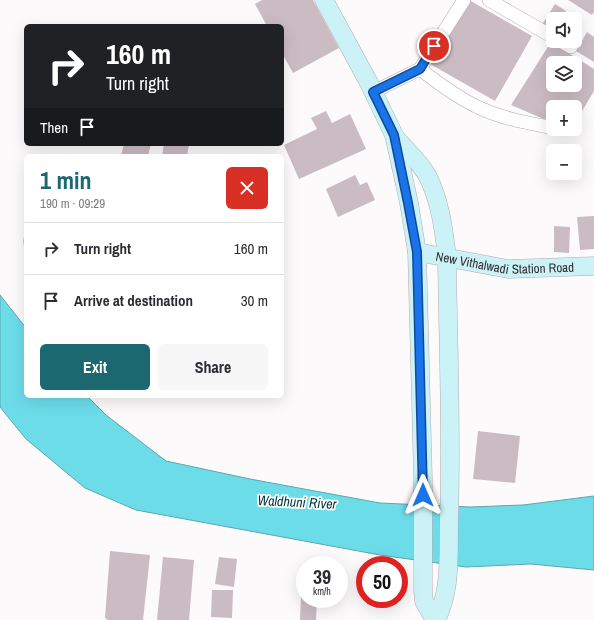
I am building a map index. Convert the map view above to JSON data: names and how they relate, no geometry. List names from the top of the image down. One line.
{"streets":{"main road":["New Vithalwadi Station Road"]},"water":["Waldhuni River"],"page":{"map_buttons":["+","−"],"turn":["160 m","Turn right"],"then":"Then","heading":["1 min","190 m · 09:29"],"list":[{"name":"Turn right","value":"160 m"},{"name":"Arrive at destination","value":"30 m"}],"buttons":["Exit","Share"],"speed":"39 km/h","limit":"50"}}
